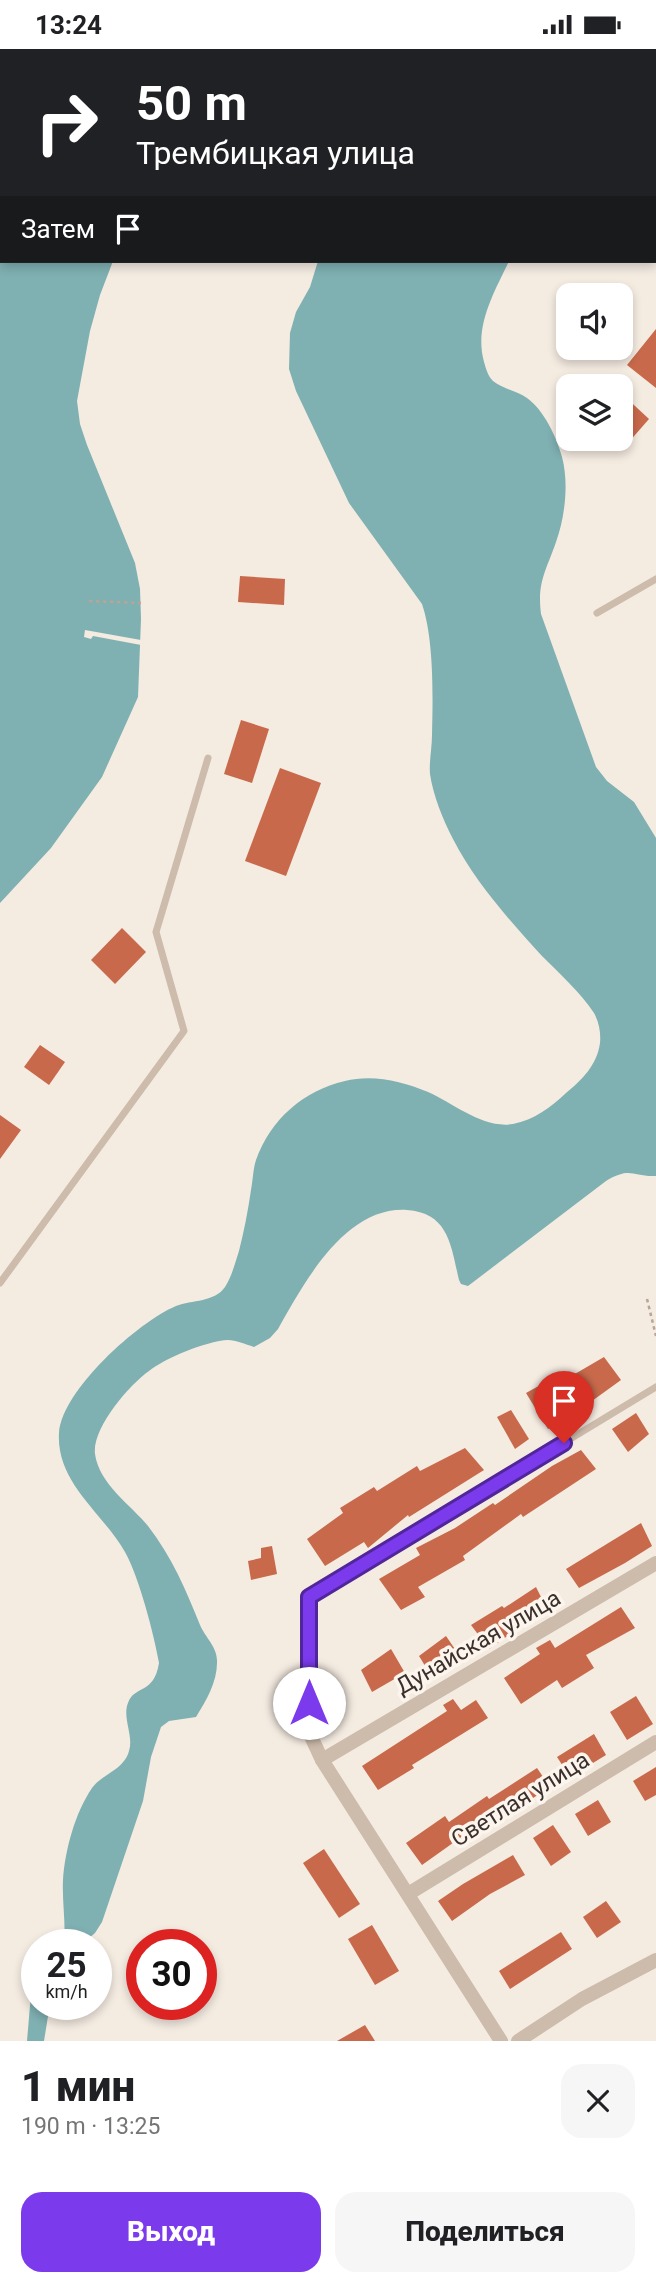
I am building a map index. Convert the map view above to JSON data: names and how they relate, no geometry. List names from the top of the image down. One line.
{"streets":{"street":["Дунайская улица","Светлая улица"]},"page":{"status":"13:24","turn":["50 m","Трембицкая улица"],"then":"Затем","speed":"25 km/h","limit":"30","heading":["1 мин","190 m · 13:25"],"buttons":["Выход","Поделиться"]}}
